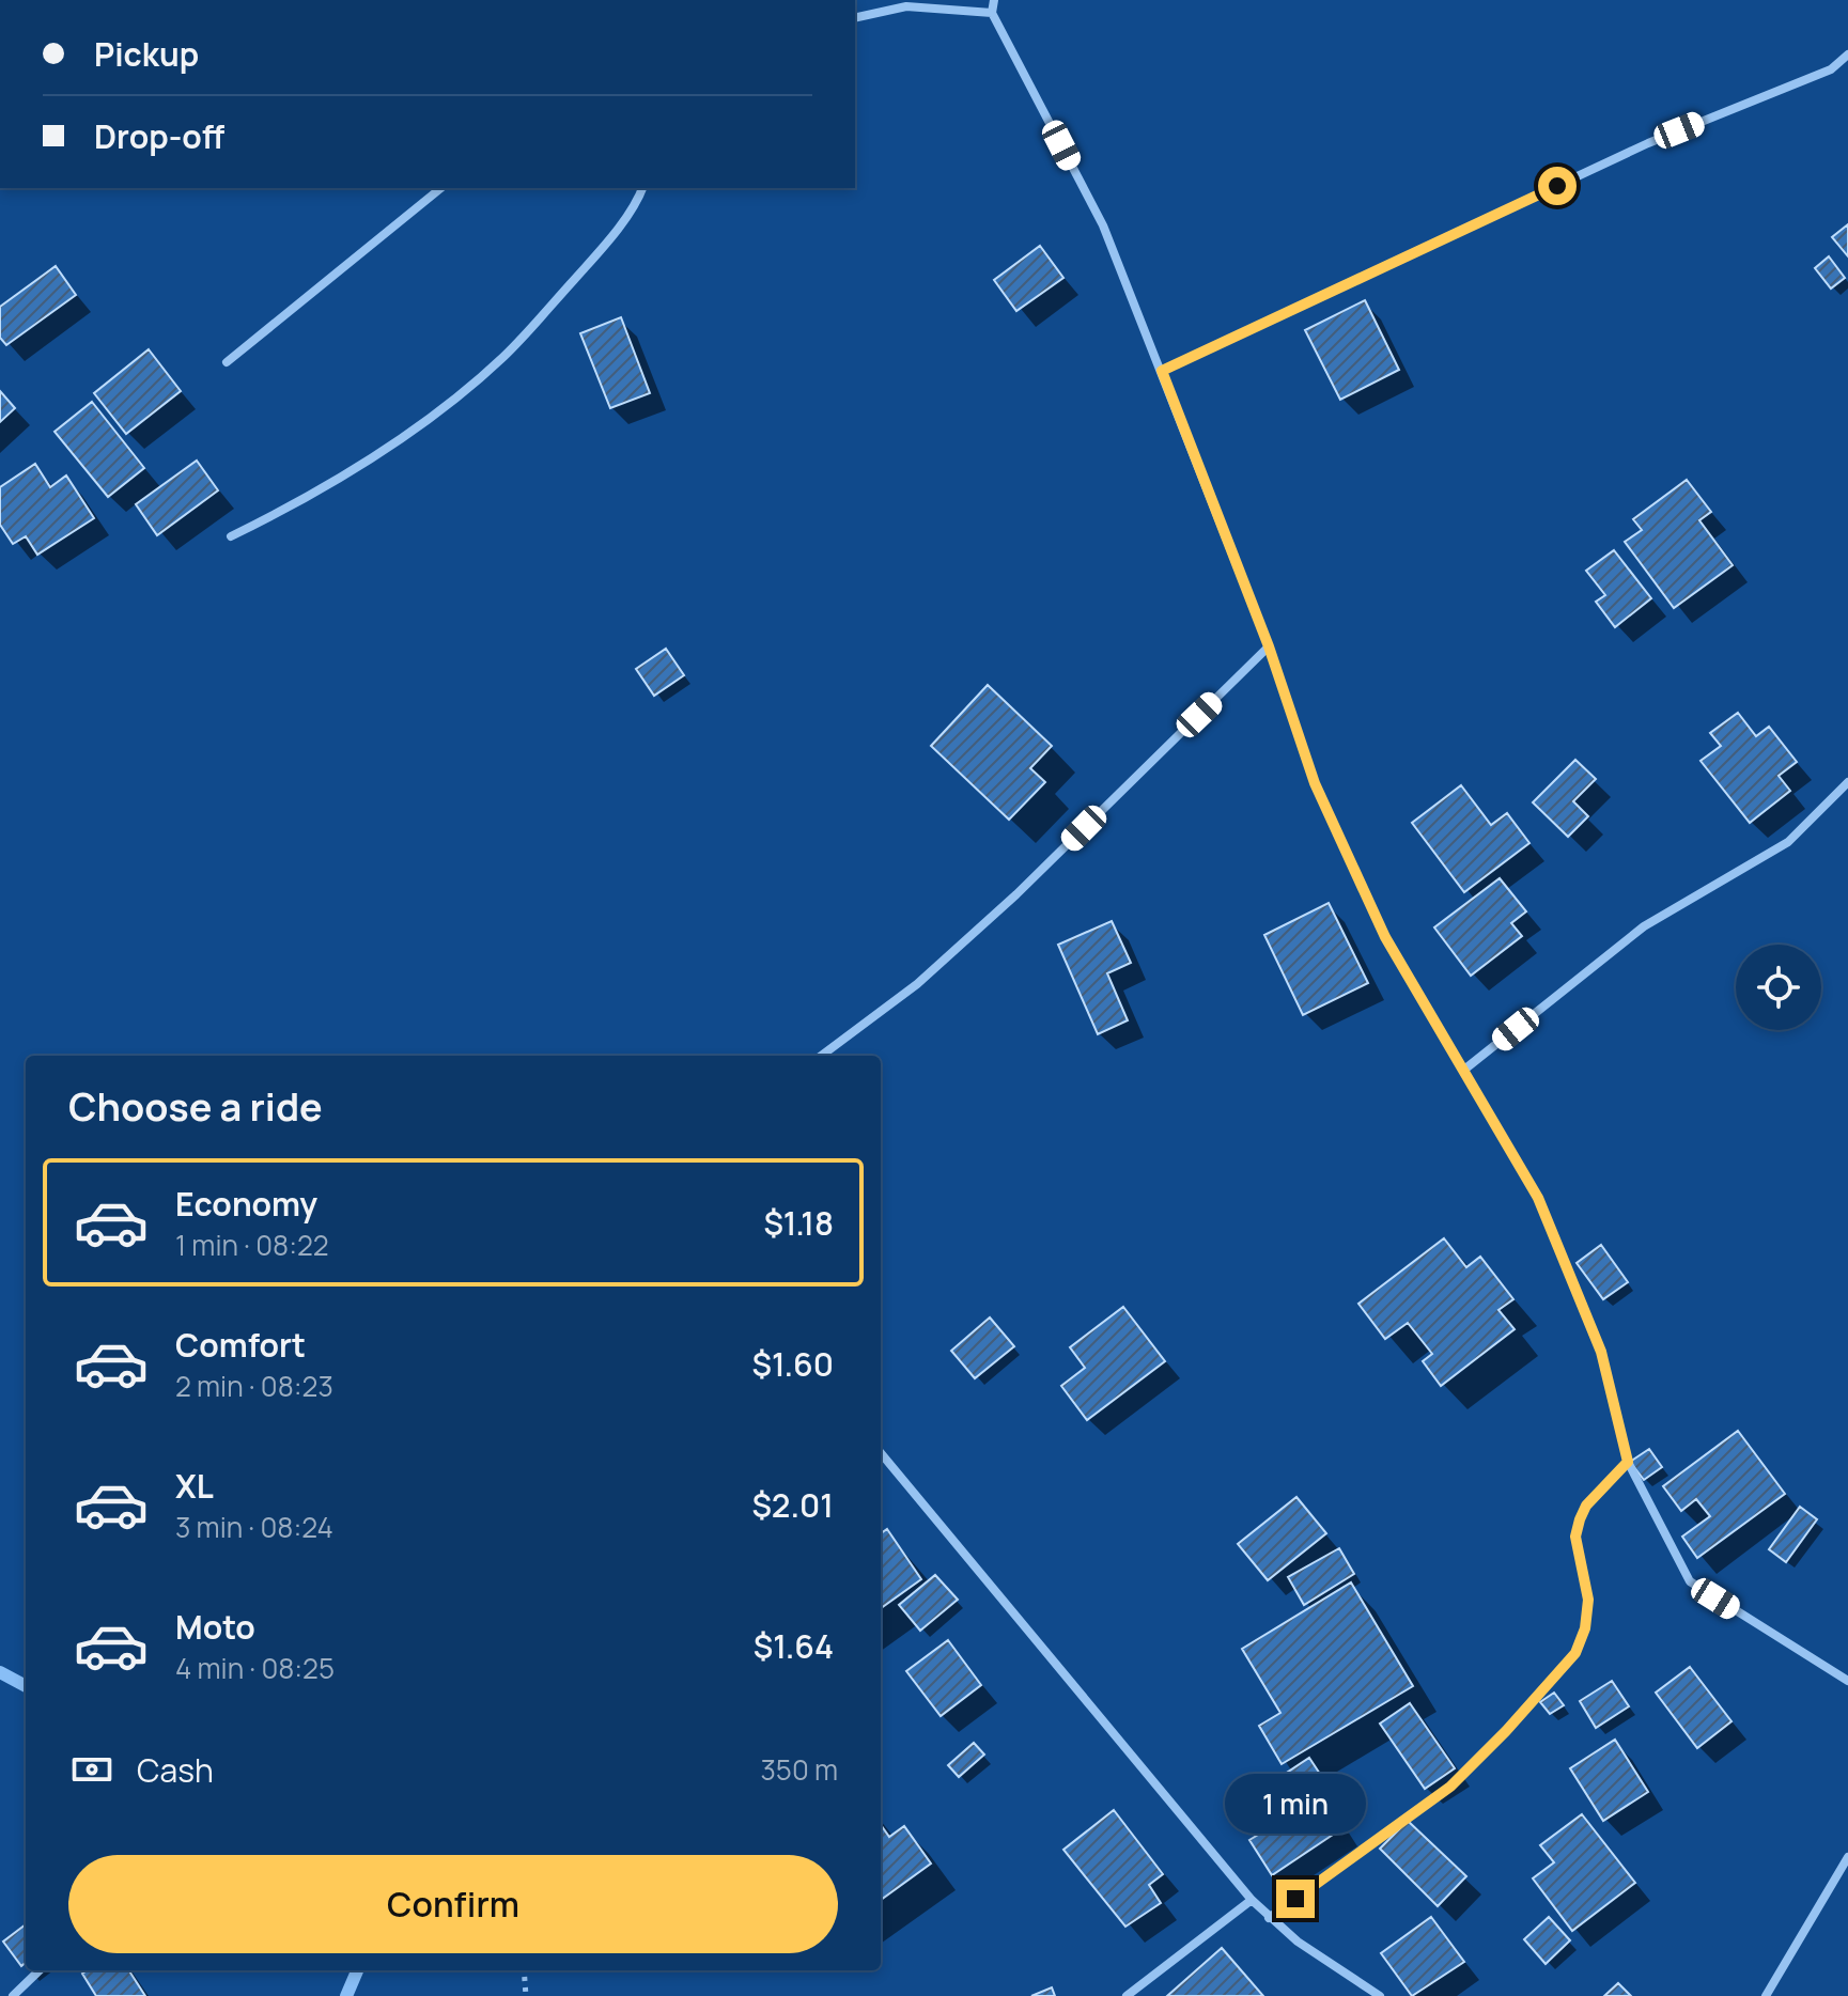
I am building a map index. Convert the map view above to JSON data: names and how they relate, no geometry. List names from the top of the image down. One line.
{"page":{"banner":["Pickup","Drop-off"],"heading":"Choose a ride","list":[{"name":"Economy","note":"1 min · 08:22","value":"$1.18"},{"name":"Comfort","note":"2 min · 08:23","value":"$1.60"},{"name":"XL","note":"3 min · 08:24","value":"$2.01"},{"name":"Moto","note":"4 min · 08:25","value":"$1.64"}],"pay":["Cash","350 m"],"bubble":"1 min","buttons":"Confirm"}}
